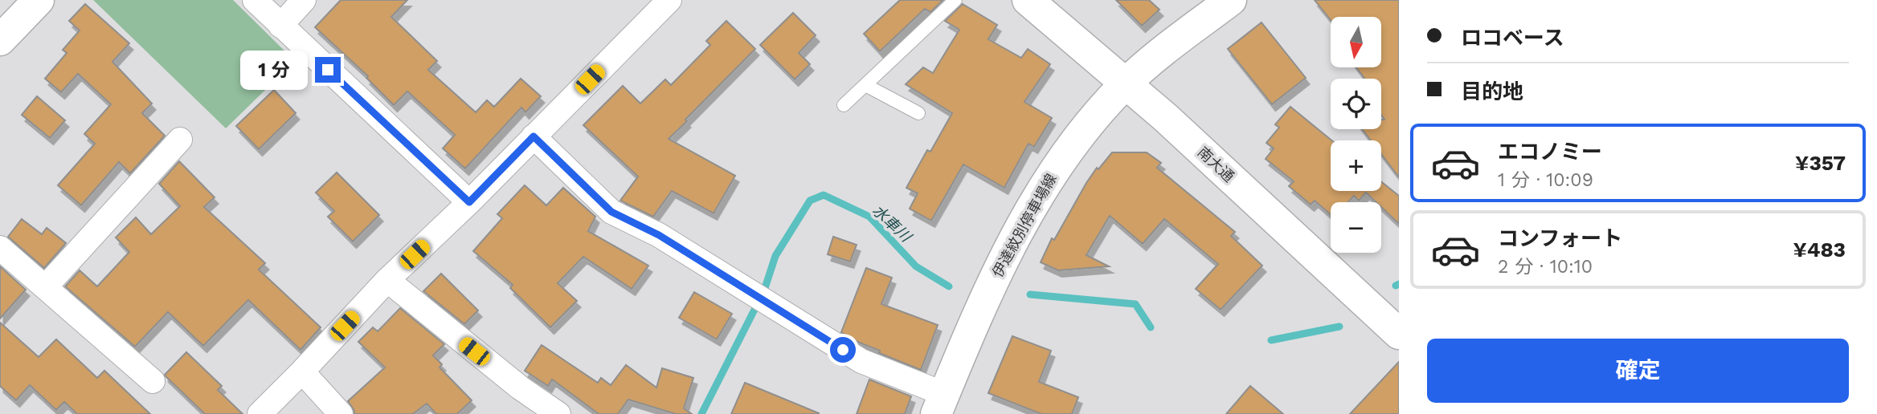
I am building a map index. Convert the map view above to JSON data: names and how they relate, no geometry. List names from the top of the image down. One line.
{"streets":{"street":["南大通","伊達紋別停車場線"]},"crossings":[["南大通","伊達紋別停車場線"]],"water":["水車川"],"north":"bottom","page":{"banner":["ロコベース","目的地"],"map_buttons":["+","−"],"bubble":"1 分","list":[{"name":"エコノミー","note":"1 分 · 10:09","value":"¥357"},{"name":"コンフォート","note":"2 分 · 10:10","value":"¥483"}],"buttons":"確定"}}
